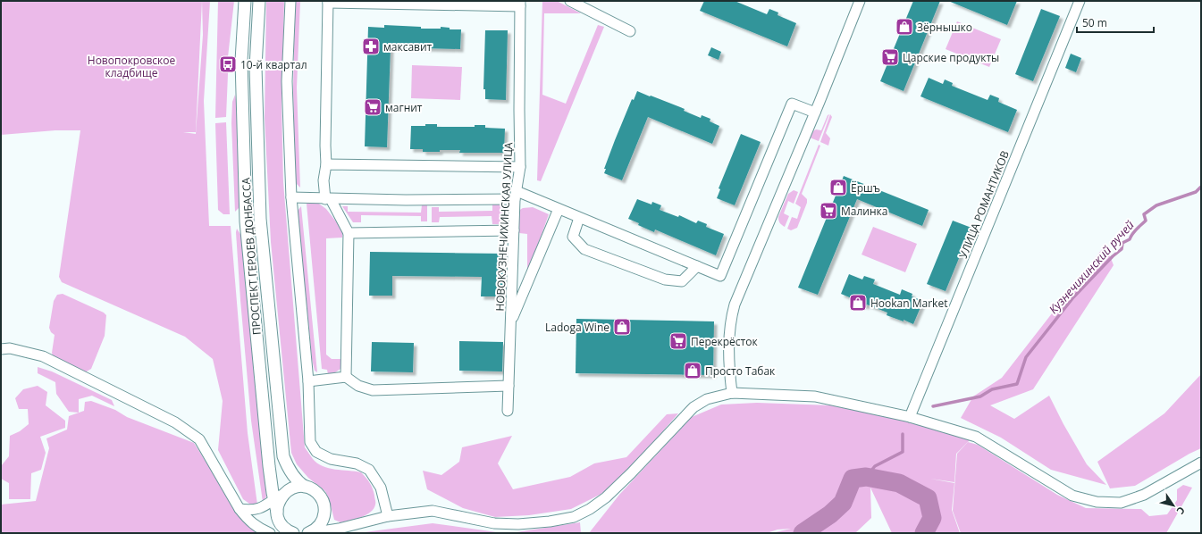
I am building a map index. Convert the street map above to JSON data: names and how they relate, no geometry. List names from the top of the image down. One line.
{"streets":{"street":["УЛИЦА РОМАНТИКОВ","НОВОКУЗНЕЧИХИНСКАЯ УЛИЦА","ПРОСПЕКТ ГЕРОЕВ ДОНБАССА"]},"water":["Кузнечихинский ручей"],"parks":["Новопокровское кладбище"],"places":{"shop":["Зёрнышко","Ёршъ","Hookan Market","Ladoga Wine","Просто Табак"],"pharmacy":["максавит"],"supermarket":["Царские продукты","магнит","Малинка","Перекрёсток"],"bus stop":["10-й квартал"]},"scale_bar":"50 m","north":"bottom right"}
